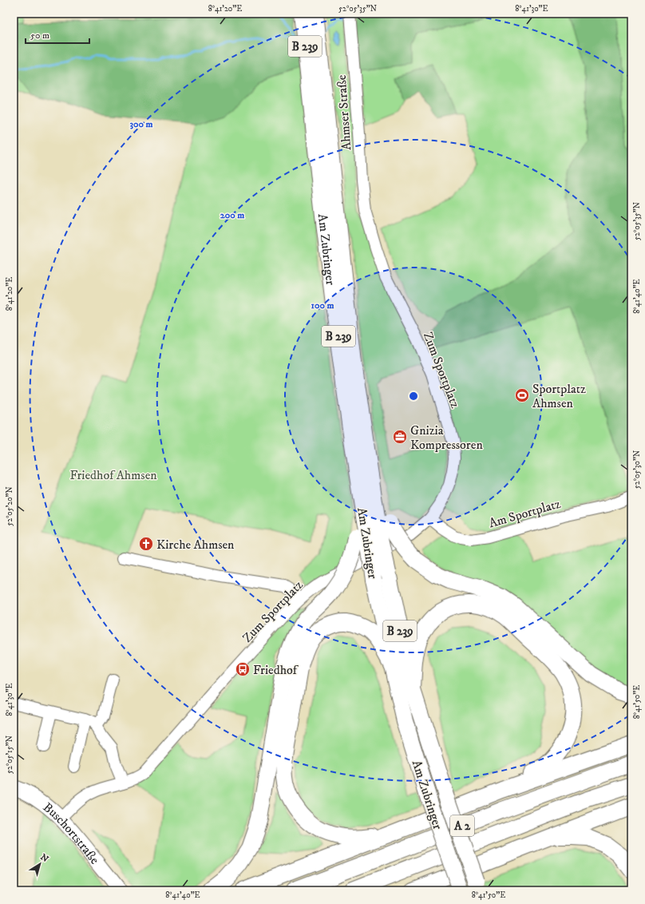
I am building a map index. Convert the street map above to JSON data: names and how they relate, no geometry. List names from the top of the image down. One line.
{"streets":{"highway":["B 239","Am Zubringer","A 2"],"main road":["Buschortstraße"],"street":["Ahmser Straße","Zum Sportplatz","Am Sportplatz"]},"crossings":[["B 239","Am Zubringer"],["Ahmser Straße","Zum Sportplatz"],["Zum Sportplatz","Am Sportplatz"],["Zum Sportplatz","Buschortstraße"]],"parks":["Friedhof Ahmsen"],"places":{"sports":["Sportplatz Ahmsen"],"office":["Gnizia Kompressoren"],"church":["Kirche Ahmsen"],"bus stop":["Friedhof"]},"scale_bar":"50 m","north":"top right","coordinates":["8°41'20\"E","52°05'35\"N","8°41'30\"E","8°41'40\"E","52°05'30\"N","52°05'20\"N","8°41'50\"E","52°05'15\"N"],"rings":["300 m","200 m","100 m"]}
